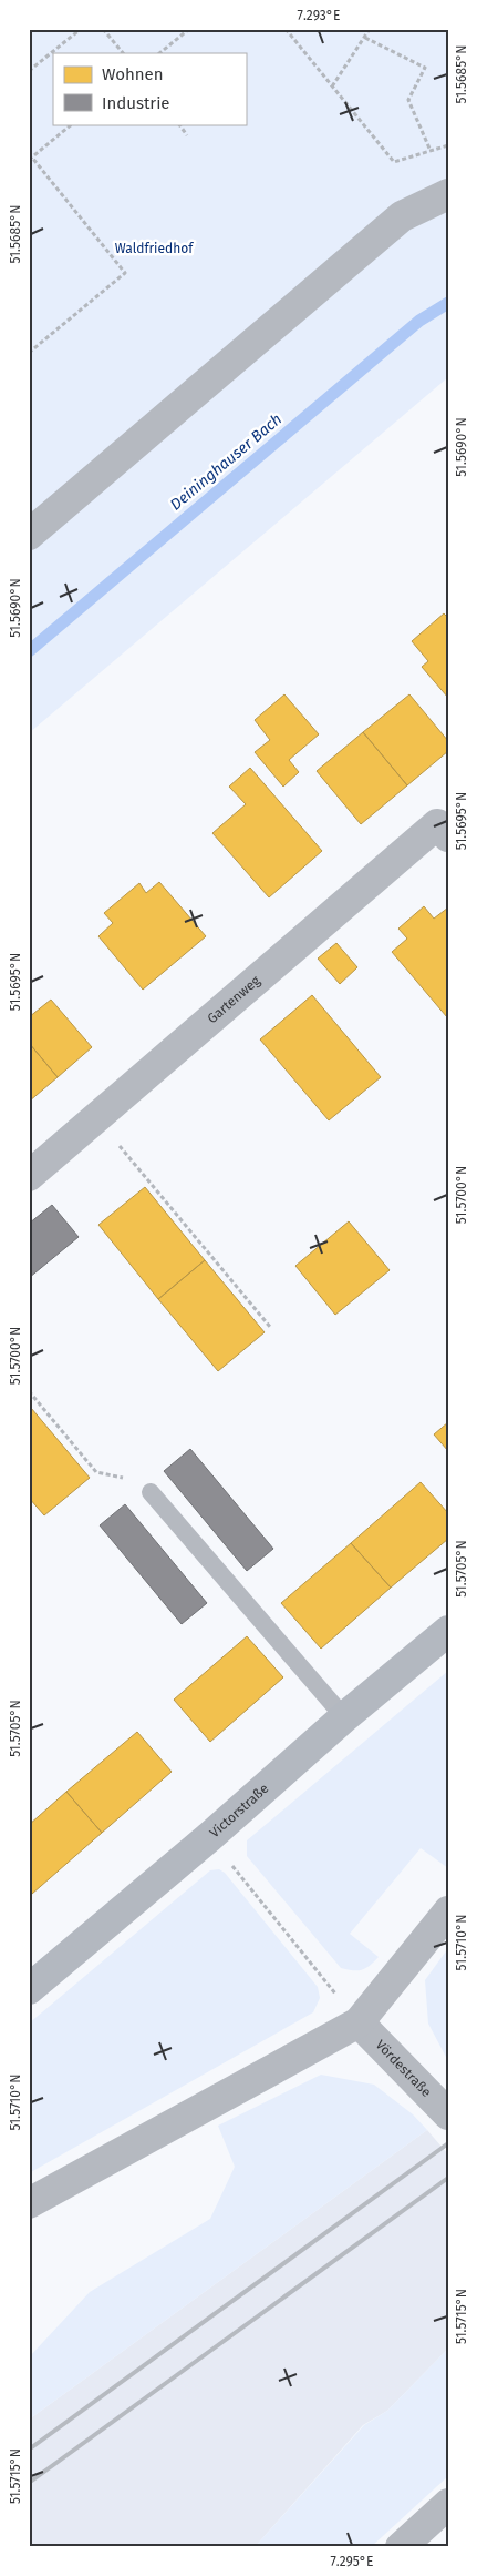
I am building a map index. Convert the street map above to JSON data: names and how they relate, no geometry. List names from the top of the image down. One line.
{"streets":{"street":["Gartenweg","Victorstraße","Vördestraße"]},"water":["Deininghauser Bach"],"parks":["Waldfriedhof"],"legend":["Wohnen","Industrie"],"coordinates":["7.293°E","51.5685°N","51.5690°N","51.5695°N","51.5700°N","51.5705°N","51.5710°N","51.5715°N","7.295°E"]}
